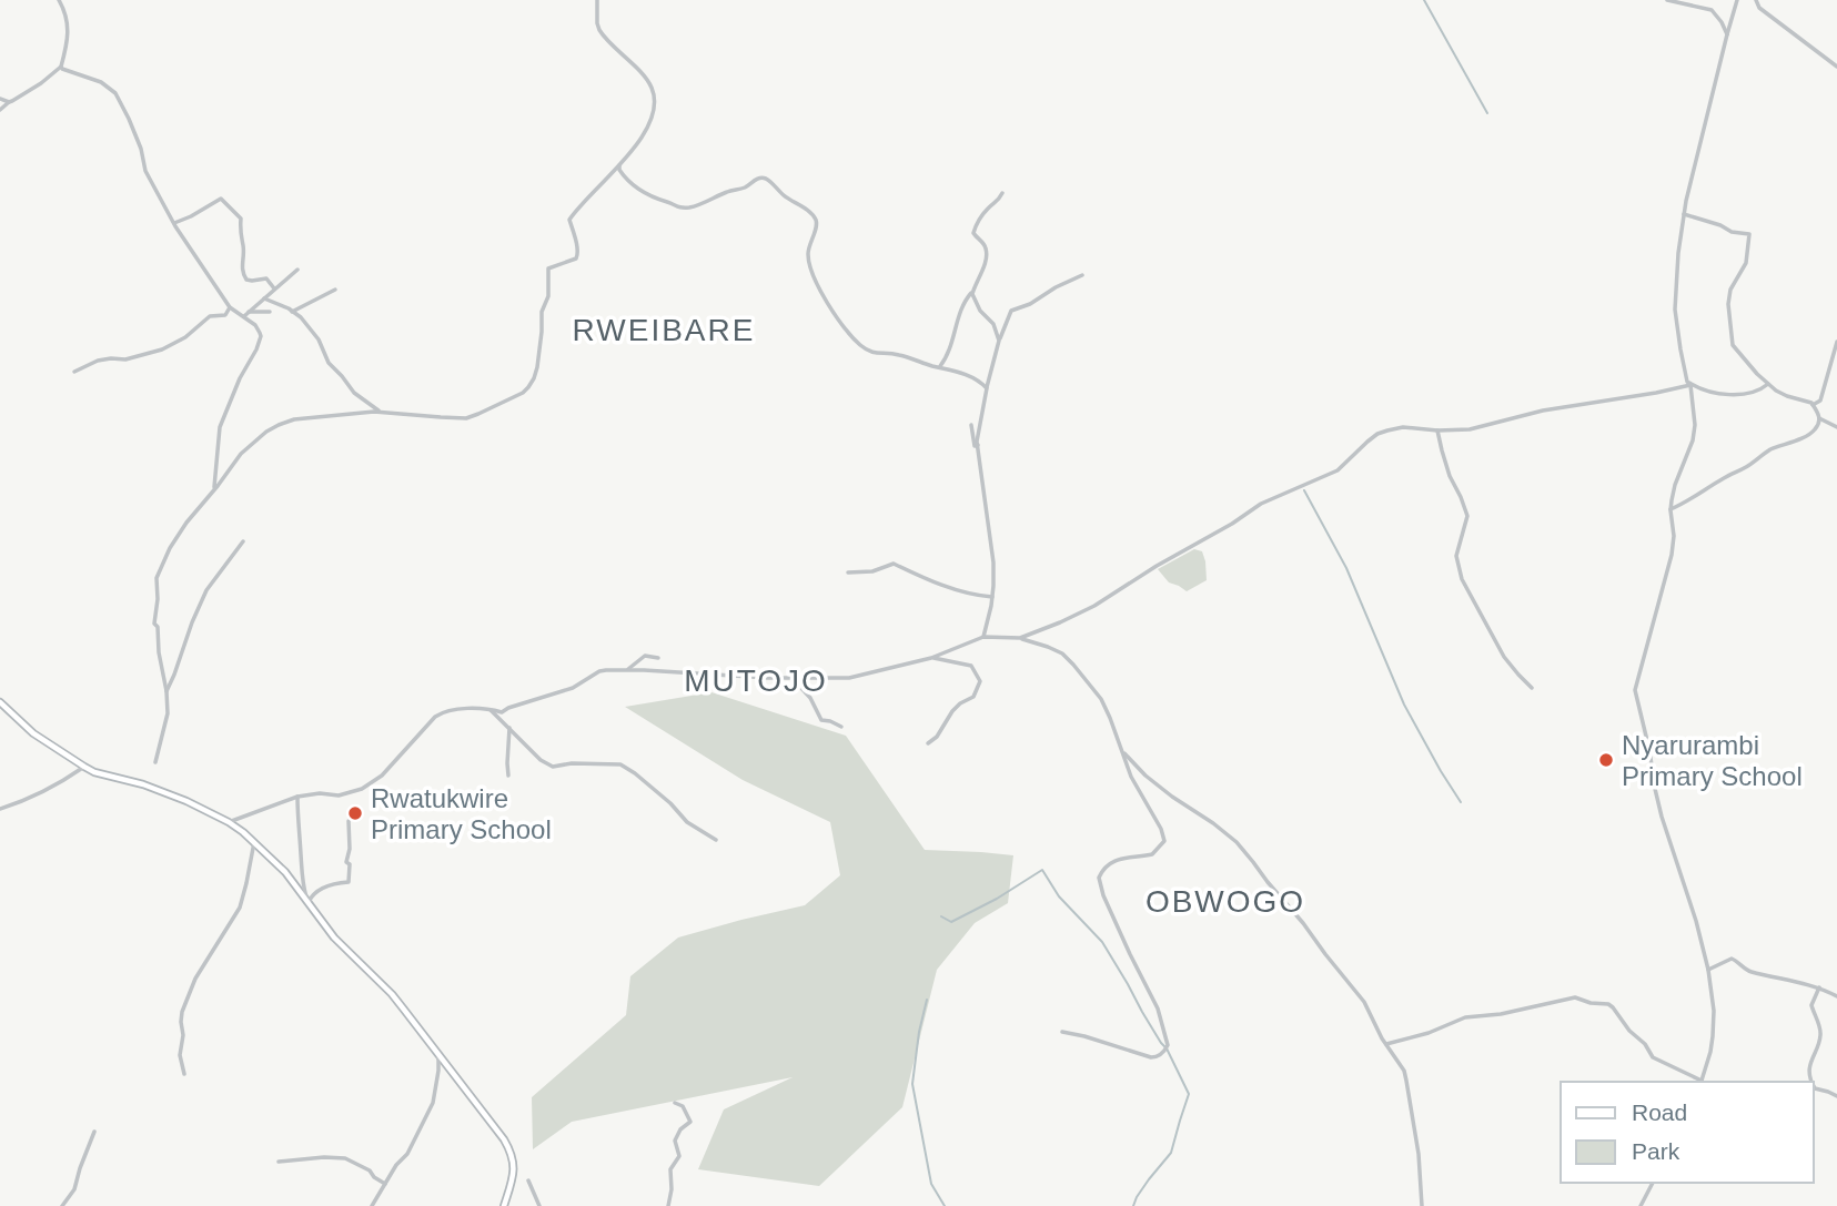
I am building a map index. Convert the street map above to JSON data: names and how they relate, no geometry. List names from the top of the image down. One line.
{"districts":["RWEIBARE","MUTOJO","OBWOGO"],"places":["Nyarurambi Primary School","Rwatukwire Primary School"],"legend":["Road","Park"]}
